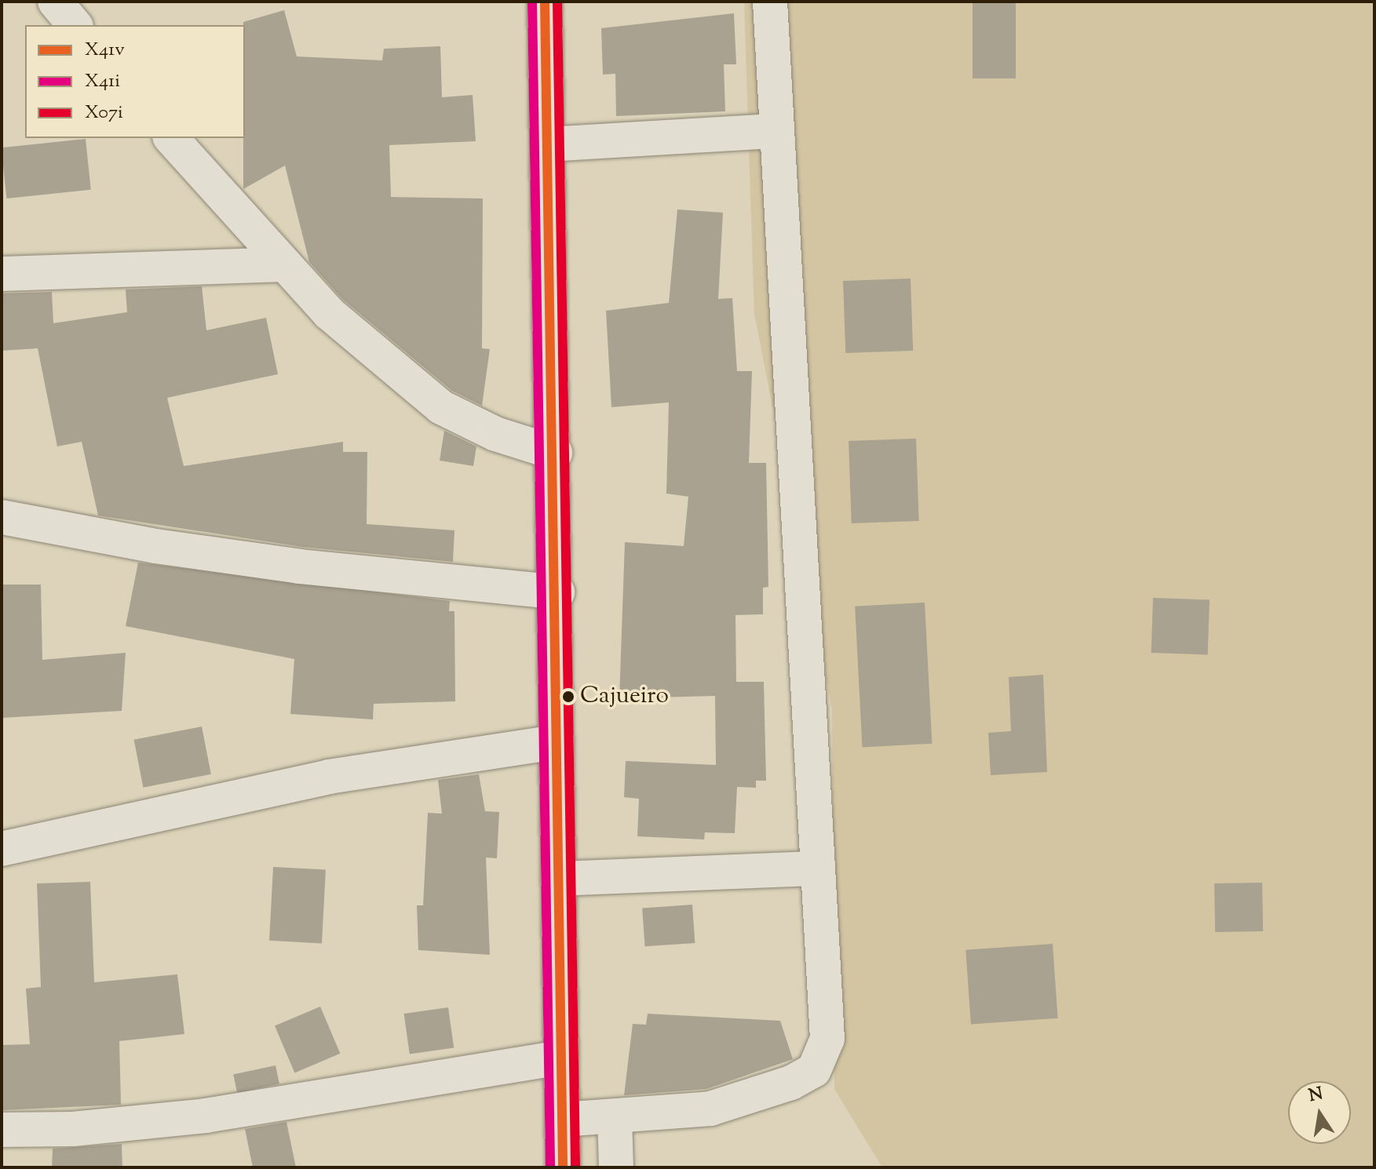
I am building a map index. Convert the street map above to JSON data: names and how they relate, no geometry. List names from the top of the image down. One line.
{"places":["Cajueiro"],"lines":["transit line X41v","transit line X41i","transit line X07i"],"legend":["X41v","X41i","X07i"],"north":"top"}
